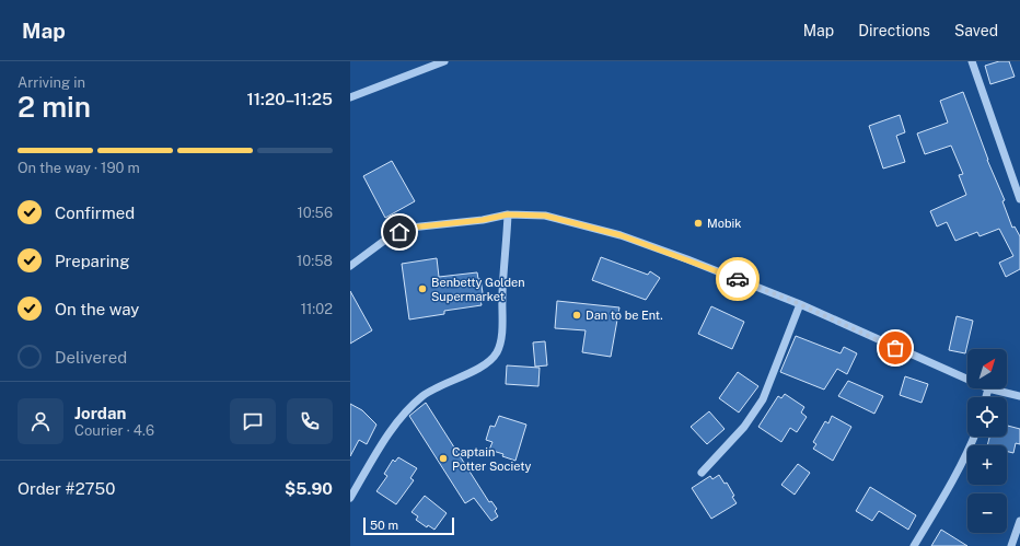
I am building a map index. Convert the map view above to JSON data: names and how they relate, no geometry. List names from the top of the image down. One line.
{"places":["Mobik","Benbetty Golden Supermarket","Dan to be Ent.","Captain Potter Society"],"scale_bar":"50 m","north":"top right","page":{"header":"Map","nav":["Map","Directions","Saved"],"heading":["2 min","Arriving in","11:20–11:25"],"panel":["Jordan","Courier · 4.6","Order #2750","$5.90"],"bar":"On the way · 190 m","list":[["Confirmed","10:56"],["Preparing","10:58"],["On the way","11:02"],"Delivered"],"map_buttons":["+","−"],"scale":"50 m"}}
